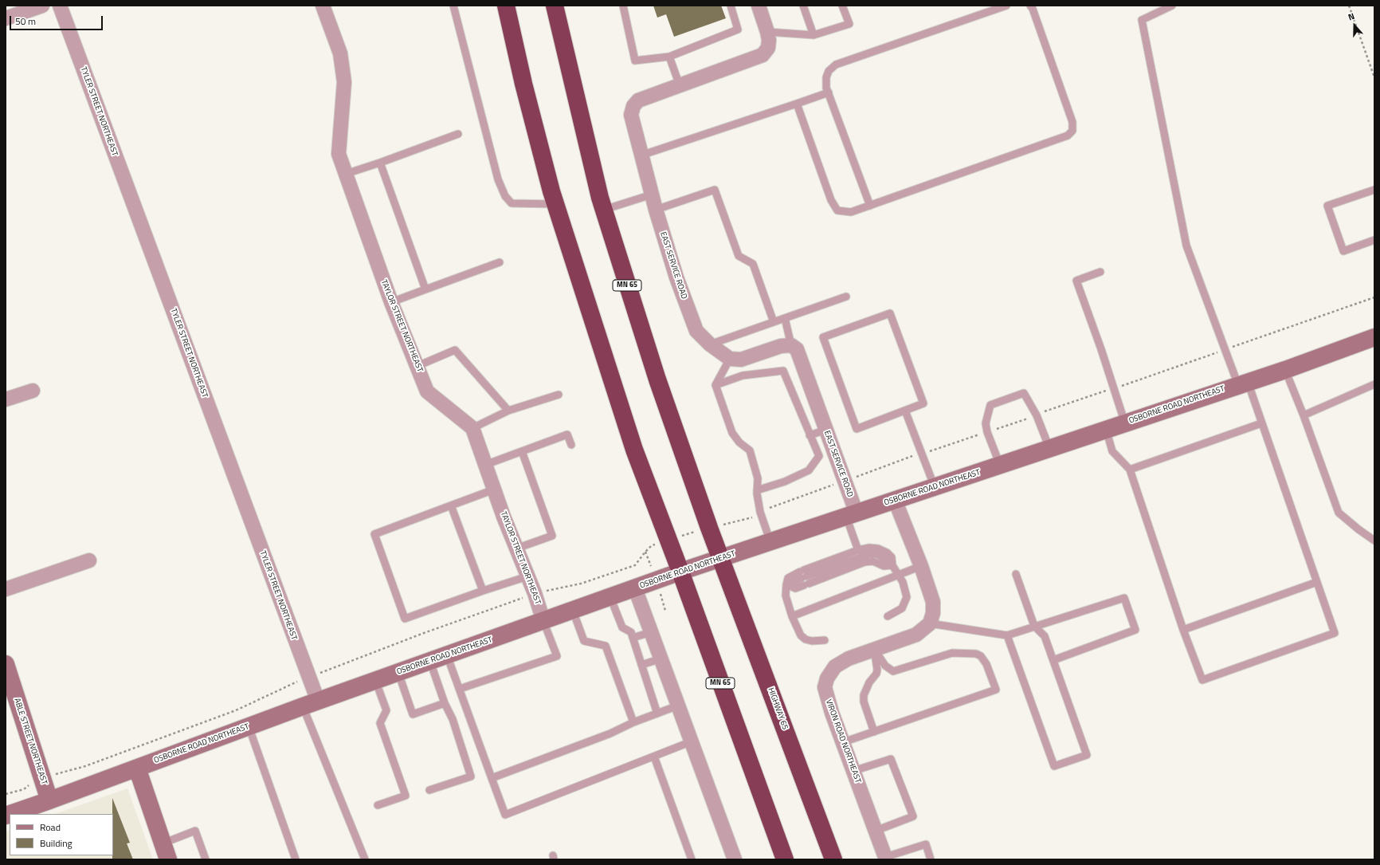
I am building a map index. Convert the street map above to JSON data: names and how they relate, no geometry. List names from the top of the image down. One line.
{"streets":{"highway":["MN 65","HIGHWAY 65"],"street":["TYLER STREET NORTHEAST","EAST SERVICE ROAD","TAYLOR STREET NORTHEAST","OSBORNE ROAD NORTHEAST","ABLE STREET NORTHEAST","VIRON ROAD NORTHEAST"]},"crossings":[["TYLER STREET NORTHEAST","OSBORNE ROAD NORTHEAST"],["EAST SERVICE ROAD","OSBORNE ROAD NORTHEAST"],["MN 65","OSBORNE ROAD NORTHEAST"],["MN 65","HIGHWAY 65"],["TAYLOR STREET NORTHEAST","OSBORNE ROAD NORTHEAST"],["OSBORNE ROAD NORTHEAST","HIGHWAY 65"],["OSBORNE ROAD NORTHEAST","ABLE STREET NORTHEAST"]],"legend":["Road","Building"],"scale_bar":"50 m","north":"top"}
